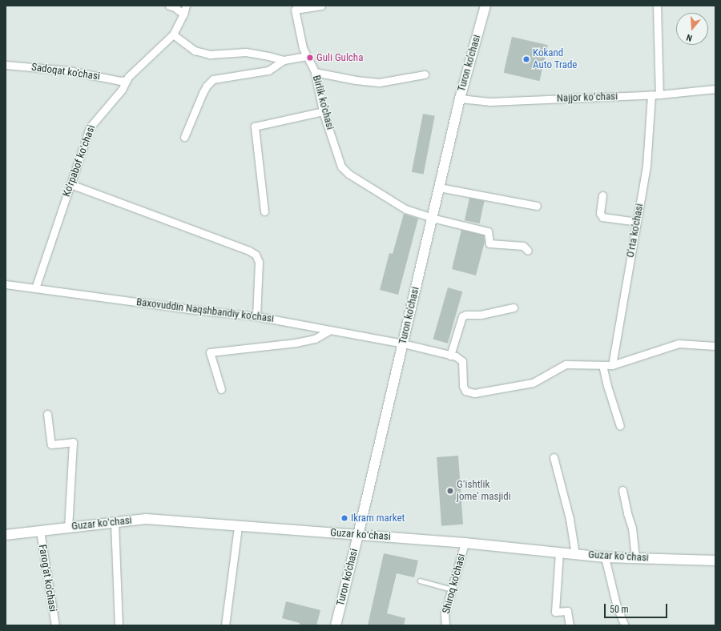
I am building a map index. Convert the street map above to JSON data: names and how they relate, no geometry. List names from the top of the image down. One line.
{"streets":{"main road":["Turon ko'chasi","Guzar koʻchasi"],"street":["Sadoqat ko'chasi","Najjor koʻchasi","Birlik ko'chasi","Ko'rpabof koʻchasi","O'rta ko'chasi","Baxovuddin Naqshbandiy ko'chasi","Farog'at ko'chasi","Shiroq ko'chasi"]},"crossings":[["Turon ko'chasi","Najjor koʻchasi"],["Turon ko'chasi","Birlik ko'chasi"],["Turon ko'chasi","Baxovuddin Naqshbandiy ko'chasi"],["Turon ko'chasi","Guzar koʻchasi"],["Sadoqat ko'chasi","Ko'rpabof koʻchasi"],["Najjor koʻchasi","O'rta ko'chasi"],["Ko'rpabof koʻchasi","Baxovuddin Naqshbandiy ko'chasi"],["Guzar koʻchasi","Farog'at ko'chasi"],["Guzar koʻchasi","Shiroq ko'chasi"]],"places":["Guli Gulcha","Kokand Auto Trade","Gʻishtlik jome' masjidi","Ikram market"],"scale_bar":"50 m","north":"bottom"}
